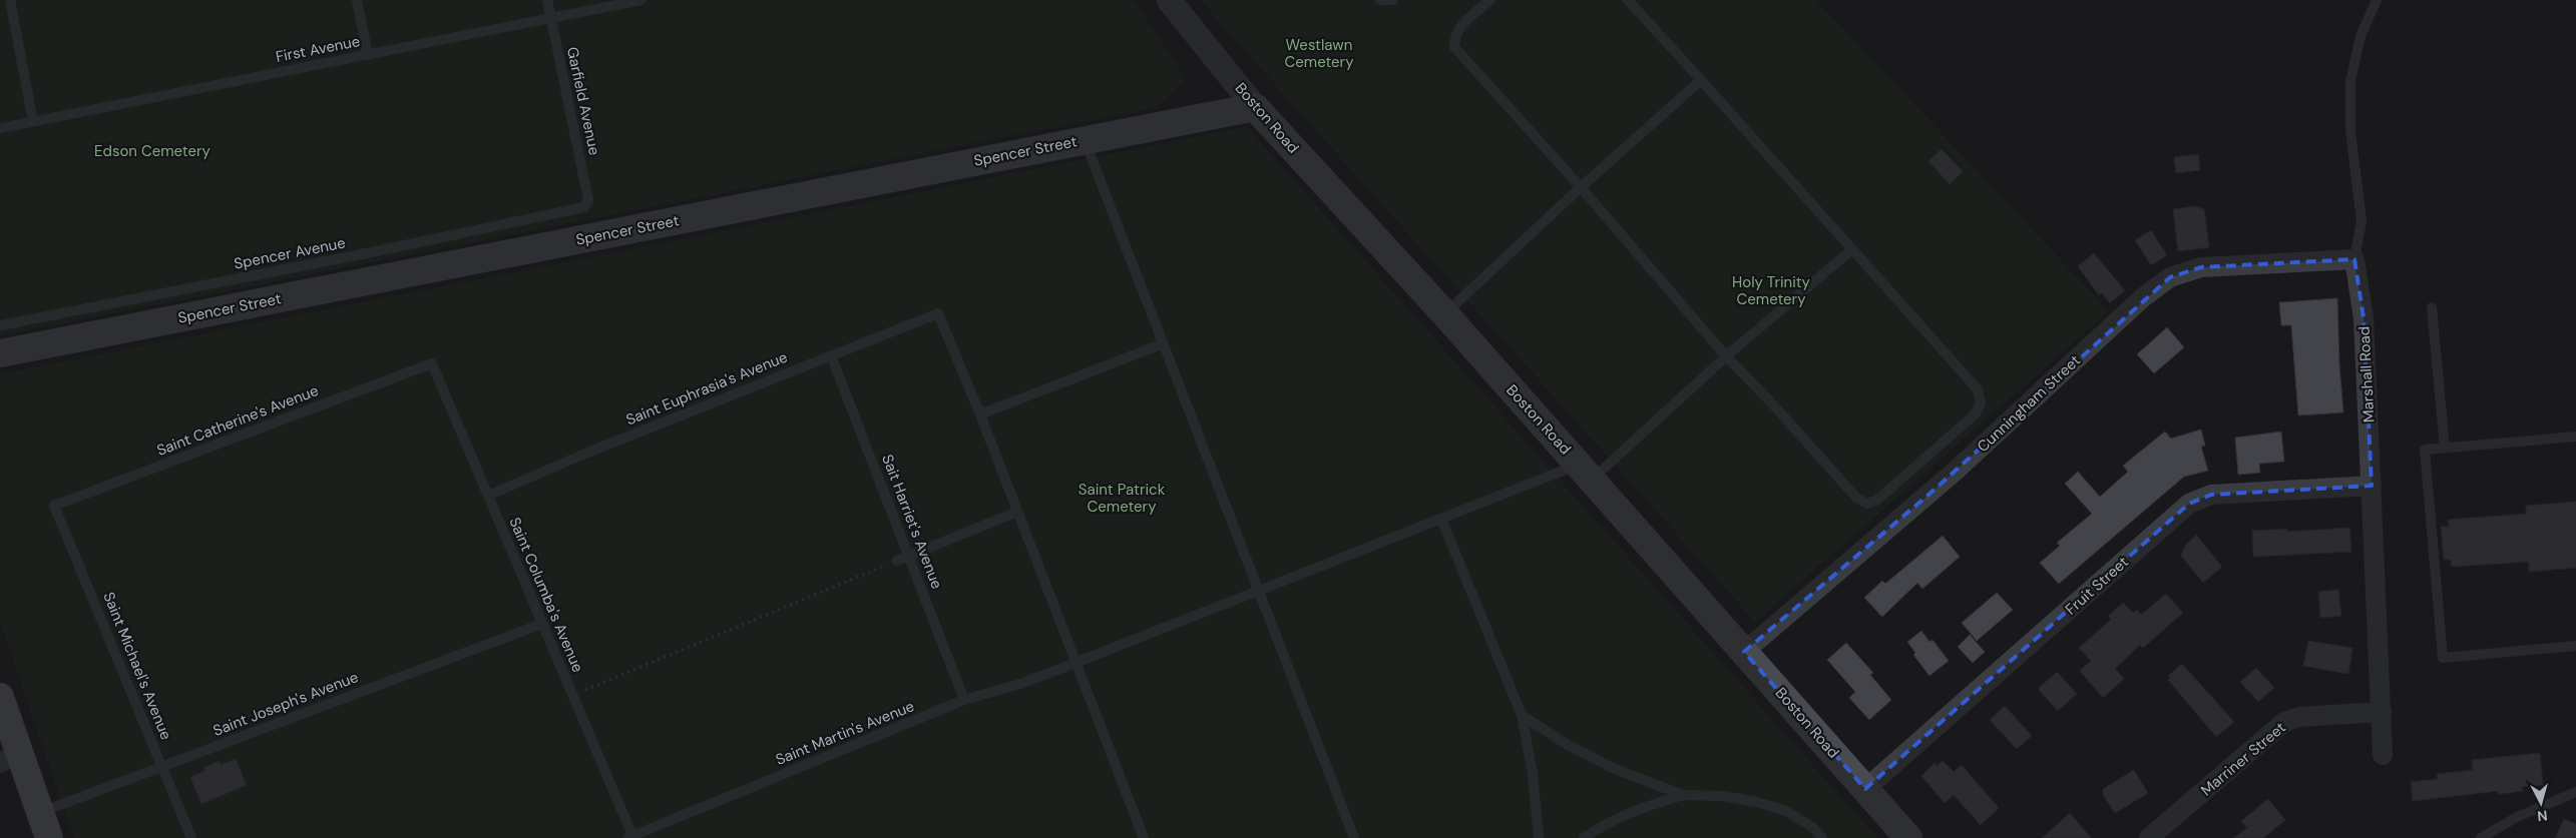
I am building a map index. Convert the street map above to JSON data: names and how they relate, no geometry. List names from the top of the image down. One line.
{"streets":{"main road":["Boston Road","Spencer Street"],"street":["Marshall Road","Cunningham Street","Fruit Street","Marriner Street"],"lane":["First Avenue","Garfield Avenue","Spencer Avenue","Saint Euphrasia's Avenue","Saint Catherine's Avenue","Sait Harriet's Avenue","Saint Columba's Avenue","Saint Michael's Avenue","Saint Joseph's Avenue","Saint Martin's Avenue"]},"crossings":[["First Avenue","Garfield Avenue"],["Garfield Avenue","Spencer Avenue"],["Boston Road","Spencer Street"],["Boston Road","Cunningham Street"],["Boston Road","Fruit Street"],["Boston Road","Saint Martin's Avenue"],["Marshall Road","Cunningham Street"],["Marshall Road","Fruit Street"],["Marshall Road","Marriner Street"],["Saint Euphrasia's Avenue","Sait Harriet's Avenue"],["Saint Euphrasia's Avenue","Saint Columba's Avenue"],["Saint Catherine's Avenue","Saint Columba's Avenue"],["Saint Catherine's Avenue","Saint Michael's Avenue"],["Sait Harriet's Avenue","Saint Martin's Avenue"],["Saint Columba's Avenue","Saint Joseph's Avenue"],["Saint Columba's Avenue","Saint Martin's Avenue"],["Saint Michael's Avenue","Saint Joseph's Avenue"]],"parks":["Westlawn Cemetery","Edson Cemetery","Holy Trinity Cemetery","Saint Patrick Cemetery"],"north":"bottom"}
